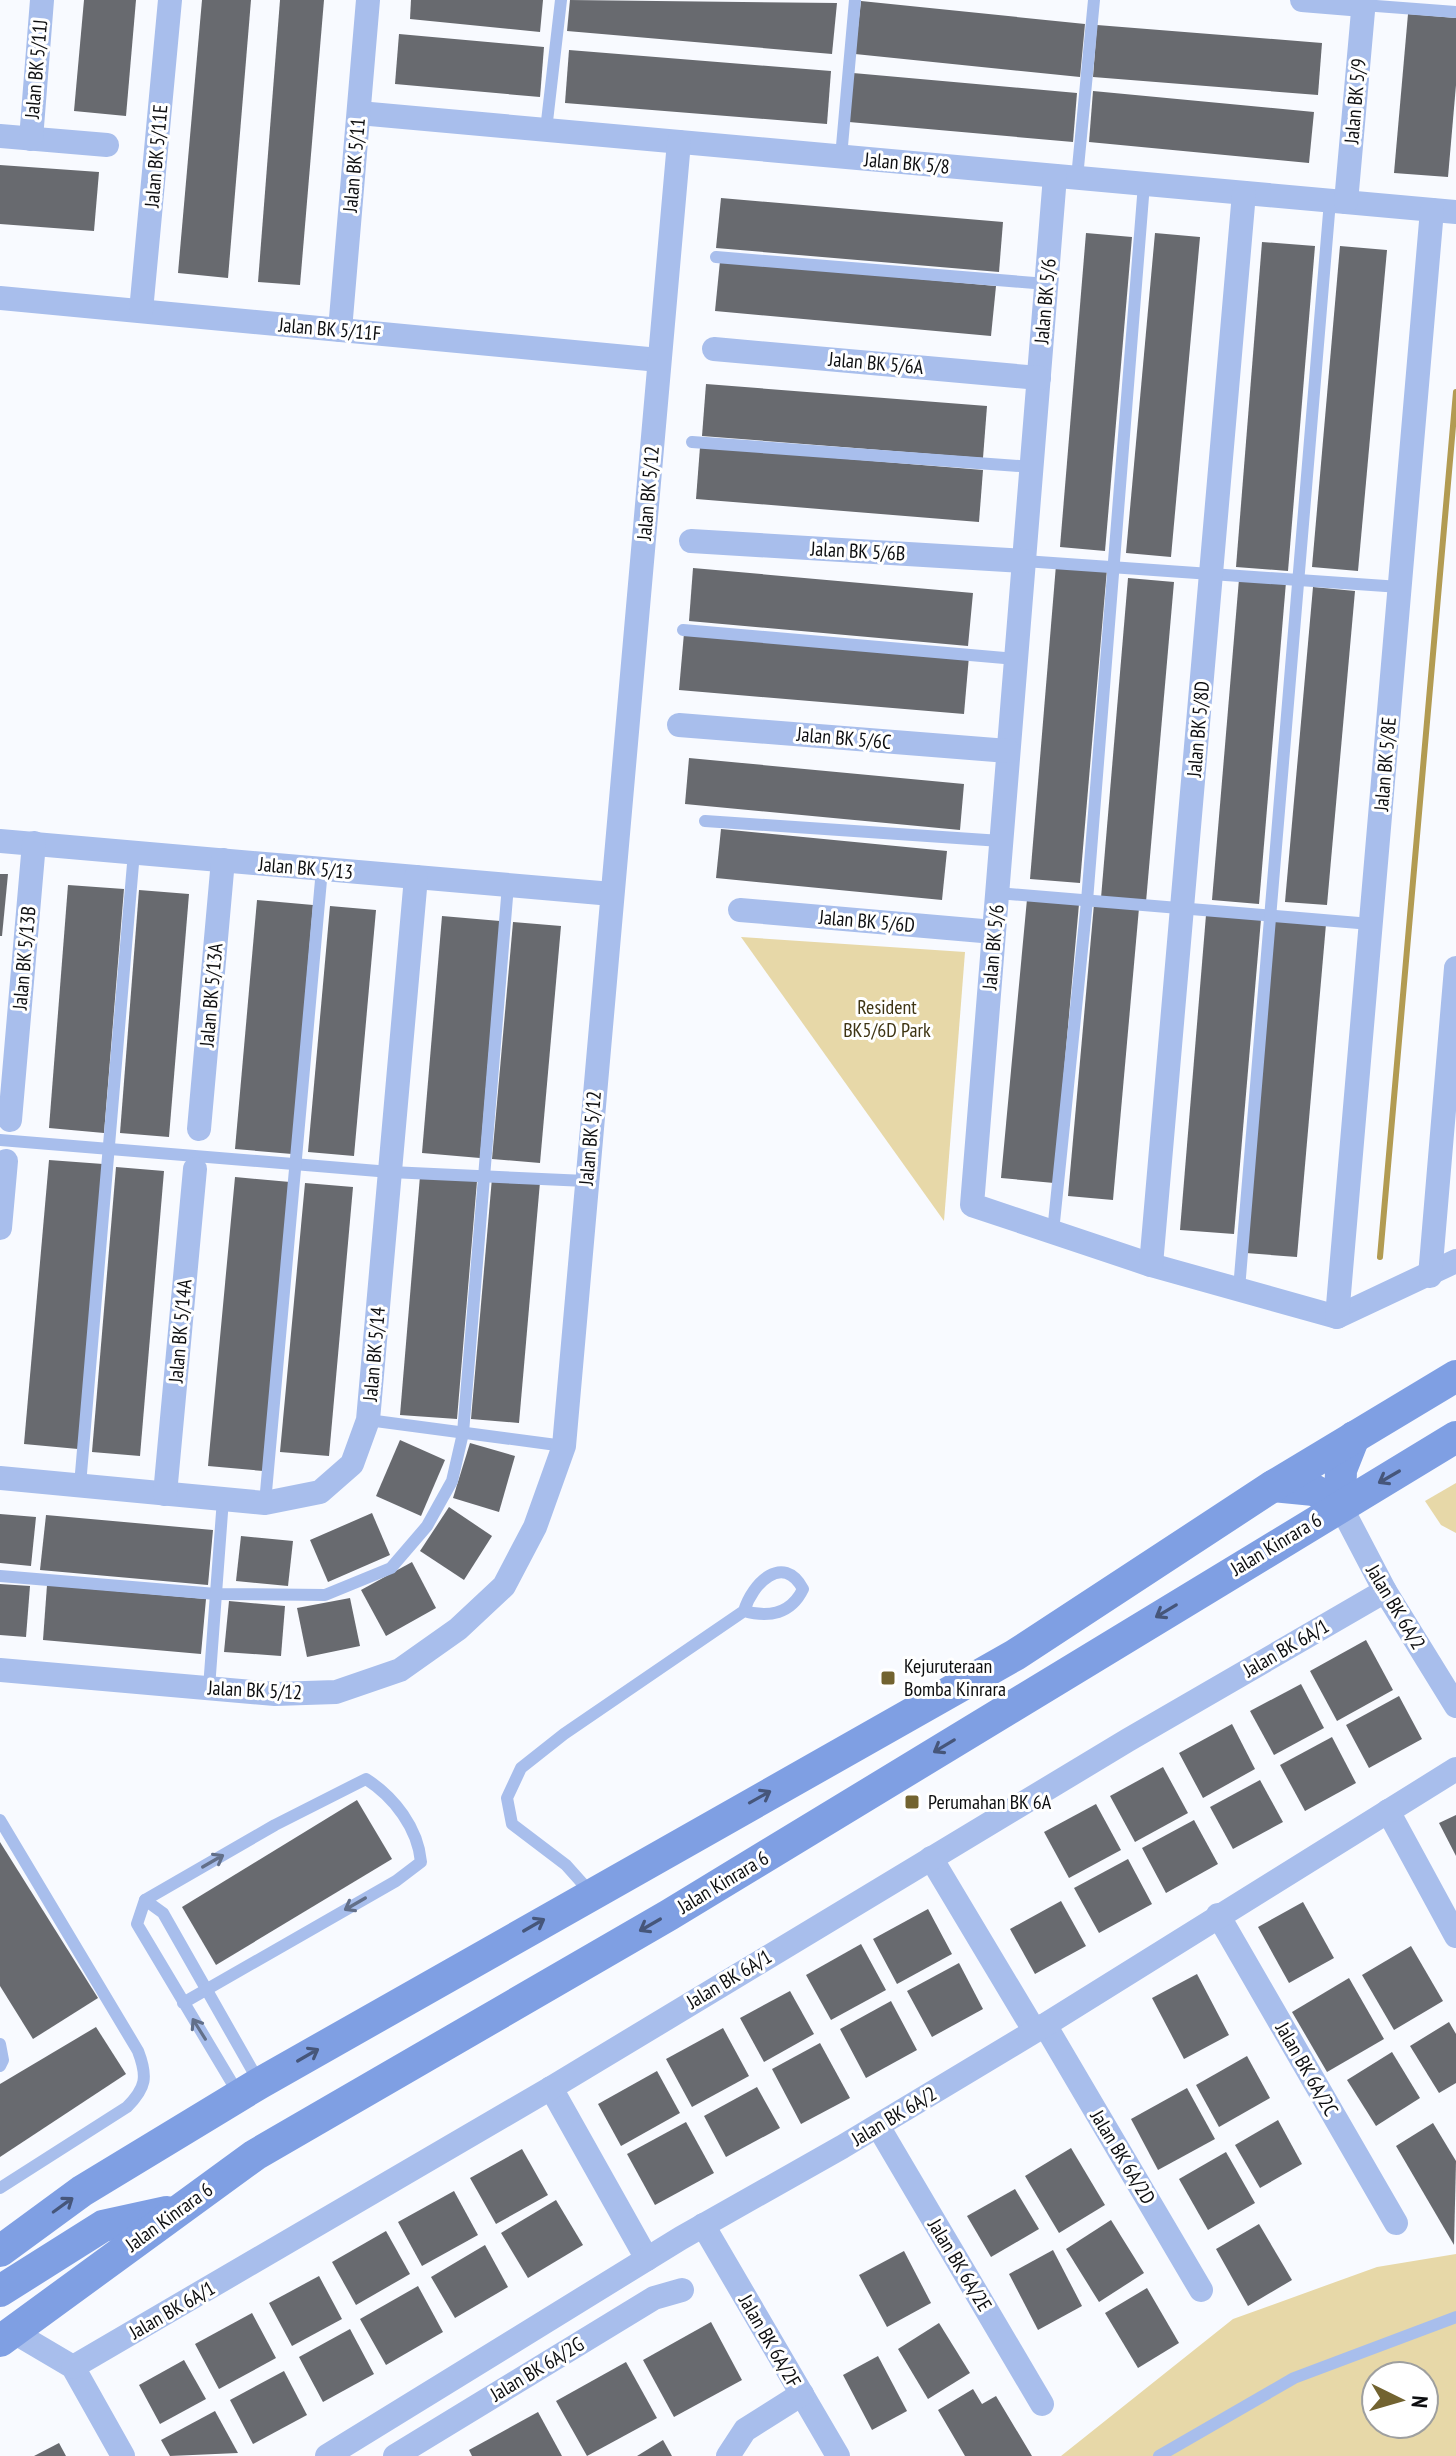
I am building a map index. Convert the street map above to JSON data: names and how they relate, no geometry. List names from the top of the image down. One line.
{"streets":{"main road":["Jalan Kinrara 6"],"street":["Jalan BK 5/11J","Jalan BK 5/9","Jalan BK 5/11E","Jalan BK 5/8","Jalan BK 5/11","Jalan BK 5/6","Jalan BK 5/11F","Jalan BK 5/6A","Jalan BK 5/12","Jalan BK 5/6B","Jalan BK 5/8D","Jalan BK 5/6C","Jalan BK 5/8E","Jalan BK 5/13","Jalan BK 5/6D","Jalan BK 5/13B","Jalan BK 5/13A","Jalan BK 5/14A","Jalan BK 5/14","Jalan BK 6A/2","Jalan BK 6A/1","Jalan BK 6A/2C","Jalan BK 6A/2D","Jalan BK 6A/2E","Jalan BK 6A/2F","Jalan BK 6A/2G"]},"crossings":[["Jalan BK 5/9","Jalan BK 5/8"],["Jalan BK 5/11E","Jalan BK 5/11F"],["Jalan BK 5/8","Jalan BK 5/11"],["Jalan BK 5/8","Jalan BK 5/6"],["Jalan BK 5/8","Jalan BK 5/12"],["Jalan BK 5/8","Jalan BK 5/8D"],["Jalan BK 5/8","Jalan BK 5/8E"],["Jalan BK 5/11","Jalan BK 5/11F"],["Jalan BK 5/6","Jalan BK 5/6A"],["Jalan BK 5/6","Jalan BK 5/6B"],["Jalan BK 5/6","Jalan BK 5/8D"],["Jalan BK 5/6","Jalan BK 5/6C"],["Jalan BK 5/6","Jalan BK 5/8E"],["Jalan BK 5/6","Jalan BK 5/6D"],["Jalan BK 5/11F","Jalan BK 5/12"],["Jalan BK 5/12","Jalan BK 5/13"],["Jalan BK 5/13","Jalan BK 5/13B"],["Jalan BK 5/13","Jalan BK 5/13A"],["Jalan BK 5/13","Jalan BK 5/14"],["Jalan BK 5/14A","Jalan BK 5/14"],["Jalan Kinrara 6","Jalan BK 6A/2"],["Jalan BK 6A/2","Jalan BK 6A/1"],["Jalan BK 6A/2","Jalan BK 6A/2C"],["Jalan BK 6A/2","Jalan BK 6A/2D"],["Jalan BK 6A/2","Jalan BK 6A/2E"],["Jalan BK 6A/2","Jalan BK 6A/2F"],["Jalan BK 6A/1","Jalan BK 6A/2D"]],"parks":["Resident BK5/6D Park"],"places":{"transit":["Kejuruteraan Bomba Kinrara","Perumahan BK 6A"]},"north":"right"}
